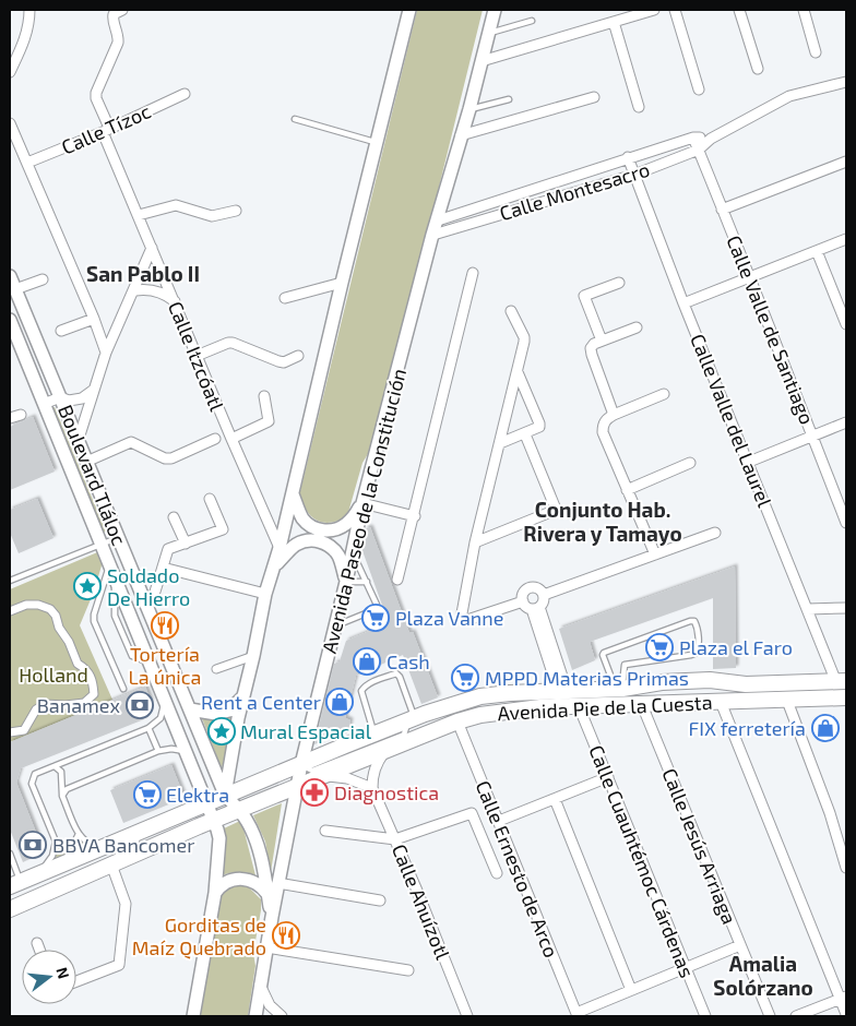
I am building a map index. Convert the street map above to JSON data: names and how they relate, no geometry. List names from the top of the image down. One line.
{"streets":{"main road":["Avenida Pie de la Cuesta"],"street":["Calle Tízoc","Calle Montesacro","Calle Valle de Santiago","Calle Itzcóatl","Calle Valle del Laurel","Boulevard Tláloc","Avenida Paseo de la Constitución","Calle Jesús Arriaga","Calle Cuauhtémoc Cárdenas","Calle Ernesto de Arco","Calle Ahuízotl"]},"crossings":[["Calle Tízoc","Calle Itzcóatl"],["Calle Montesacro","Calle Valle de Santiago"],["Calle Montesacro","Calle Valle del Laurel"],["Calle Montesacro","Avenida Paseo de la Constitución"],["Calle Valle del Laurel","Avenida Pie de la Cuesta"],["Boulevard Tláloc","Avenida Pie de la Cuesta"],["Avenida Paseo de la Constitución","Avenida Pie de la Cuesta"],["Avenida Pie de la Cuesta","Calle Jesús Arriaga"],["Avenida Pie de la Cuesta","Calle Cuauhtémoc Cárdenas"],["Avenida Pie de la Cuesta","Calle Ernesto de Arco"]],"districts":["San Pablo II","Conjunto Hab. Rivera y Tamayo","Amalia Solórzano"],"parks":["Holland"],"places":{"place":["Soldado De Hierro","Mural Espacial"],"supermarket":["Plaza Vanne","Plaza el Faro","MPPD Materias Primas","Elektra"],"restaurant":["Tortería La única","Gorditas de Maíz Quebrado"],"shop":["Cash","Rent a Center","FIX ferretería"],"bank":["Banamex","BBVA Bancomer"],"pharmacy":["Diagnostica"]},"north":"right"}
